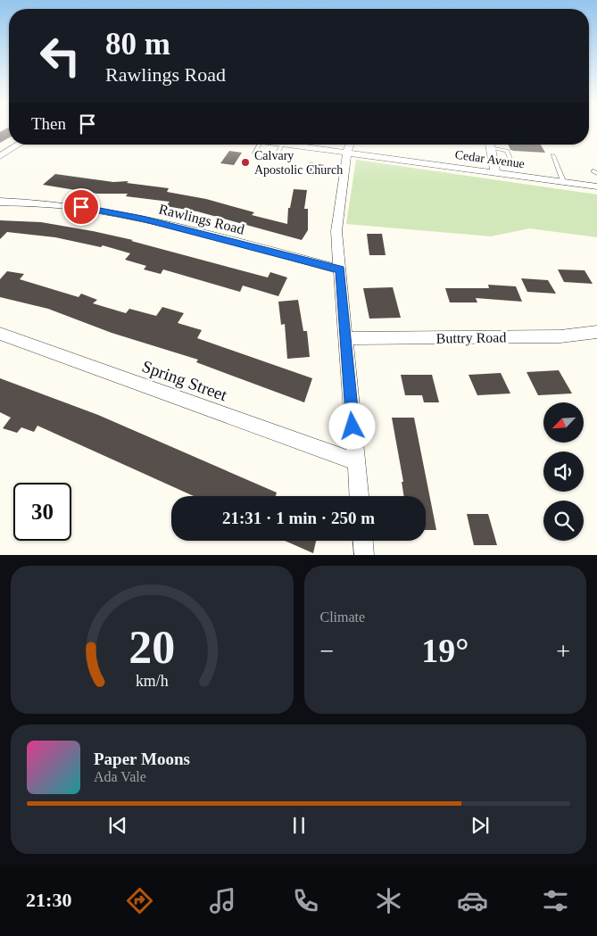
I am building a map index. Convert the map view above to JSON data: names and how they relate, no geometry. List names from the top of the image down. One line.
{"streets":{"street":["Cedar Avenue","Rawlings Road","Buttry Road","Spring Street"]},"places":["Calvary Apostolic Church"],"north":"bottom left","page":{"turn":["80 m","Rawlings Road"],"then":"Then","limit":"30","trip":"21:31 · 1 min · 250 m","tile":"Climate","heat":["−","19°","+"],"song":["Paper Moons","Ada Vale"],"tabs":"21:30","gauge":["20","km/h"]}}
